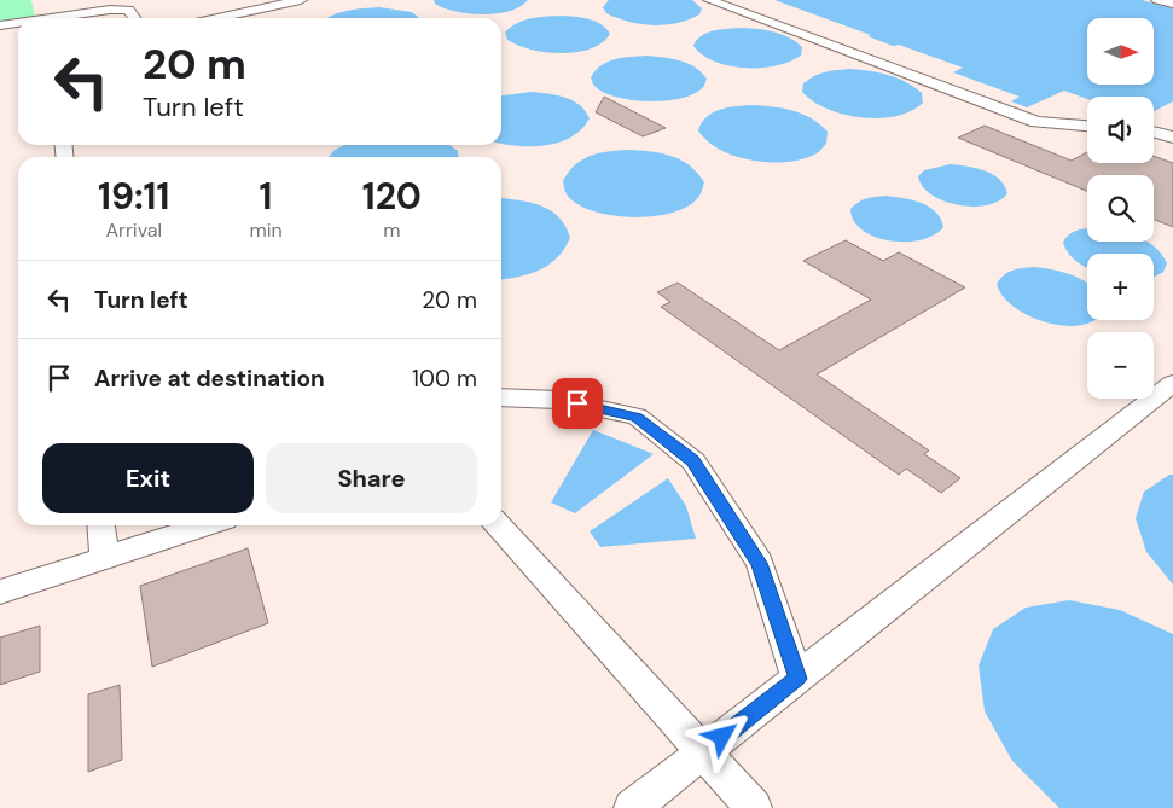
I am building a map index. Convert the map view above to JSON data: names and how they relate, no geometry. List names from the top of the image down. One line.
{"north":"right","page":{"map_buttons":["+","−"],"turn":["20 m","Turn left"],"eta":["19:11","Arrival","1","min","120","m"],"list":[{"name":"Turn left","value":"20 m"},{"name":"Arrive at destination","value":"100 m"}],"buttons":["Exit","Share"]}}
